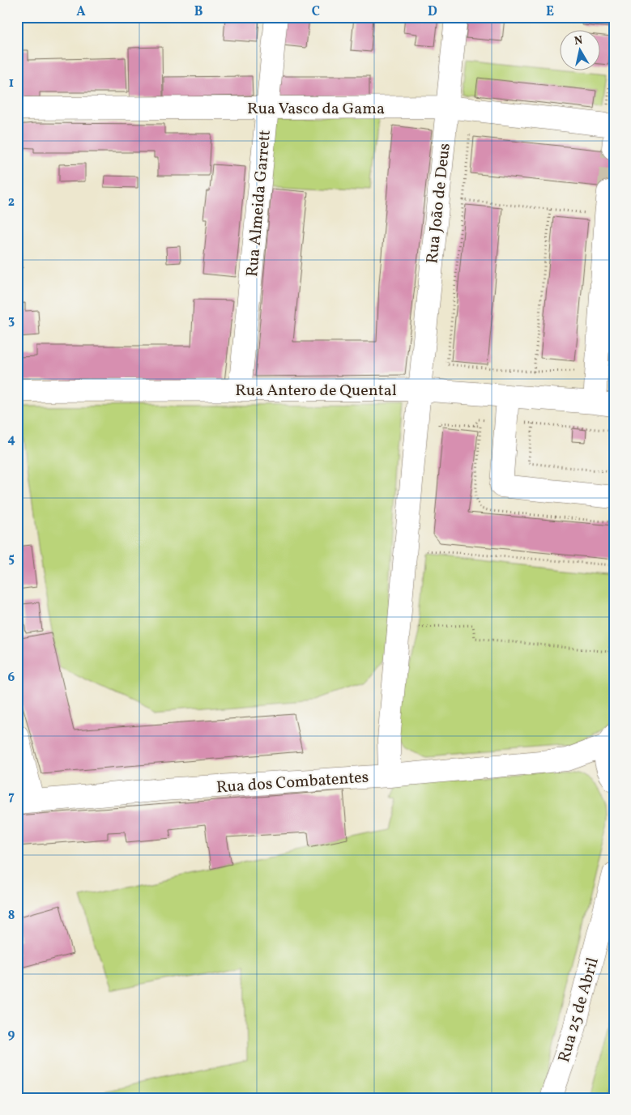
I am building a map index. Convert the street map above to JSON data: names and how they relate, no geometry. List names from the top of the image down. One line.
{"streets":{"street":["Rua Vasco da Gama","Rua Almeida Garrett","Rua João de Deus","Rua Antero de Quental","Rua dos Combatentes","Rua 25 de Abril"]},"crossings":[["Rua Vasco da Gama","Rua Almeida Garrett"],["Rua Vasco da Gama","Rua João de Deus"],["Rua Almeida Garrett","Rua Antero de Quental"],["Rua João de Deus","Rua Antero de Quental"],["Rua João de Deus","Rua dos Combatentes"]],"north":"top","grid":{"columns":["A","B","C","D","E"],"rows":["1","2","3","4","5","6","7","8","9"]}}
